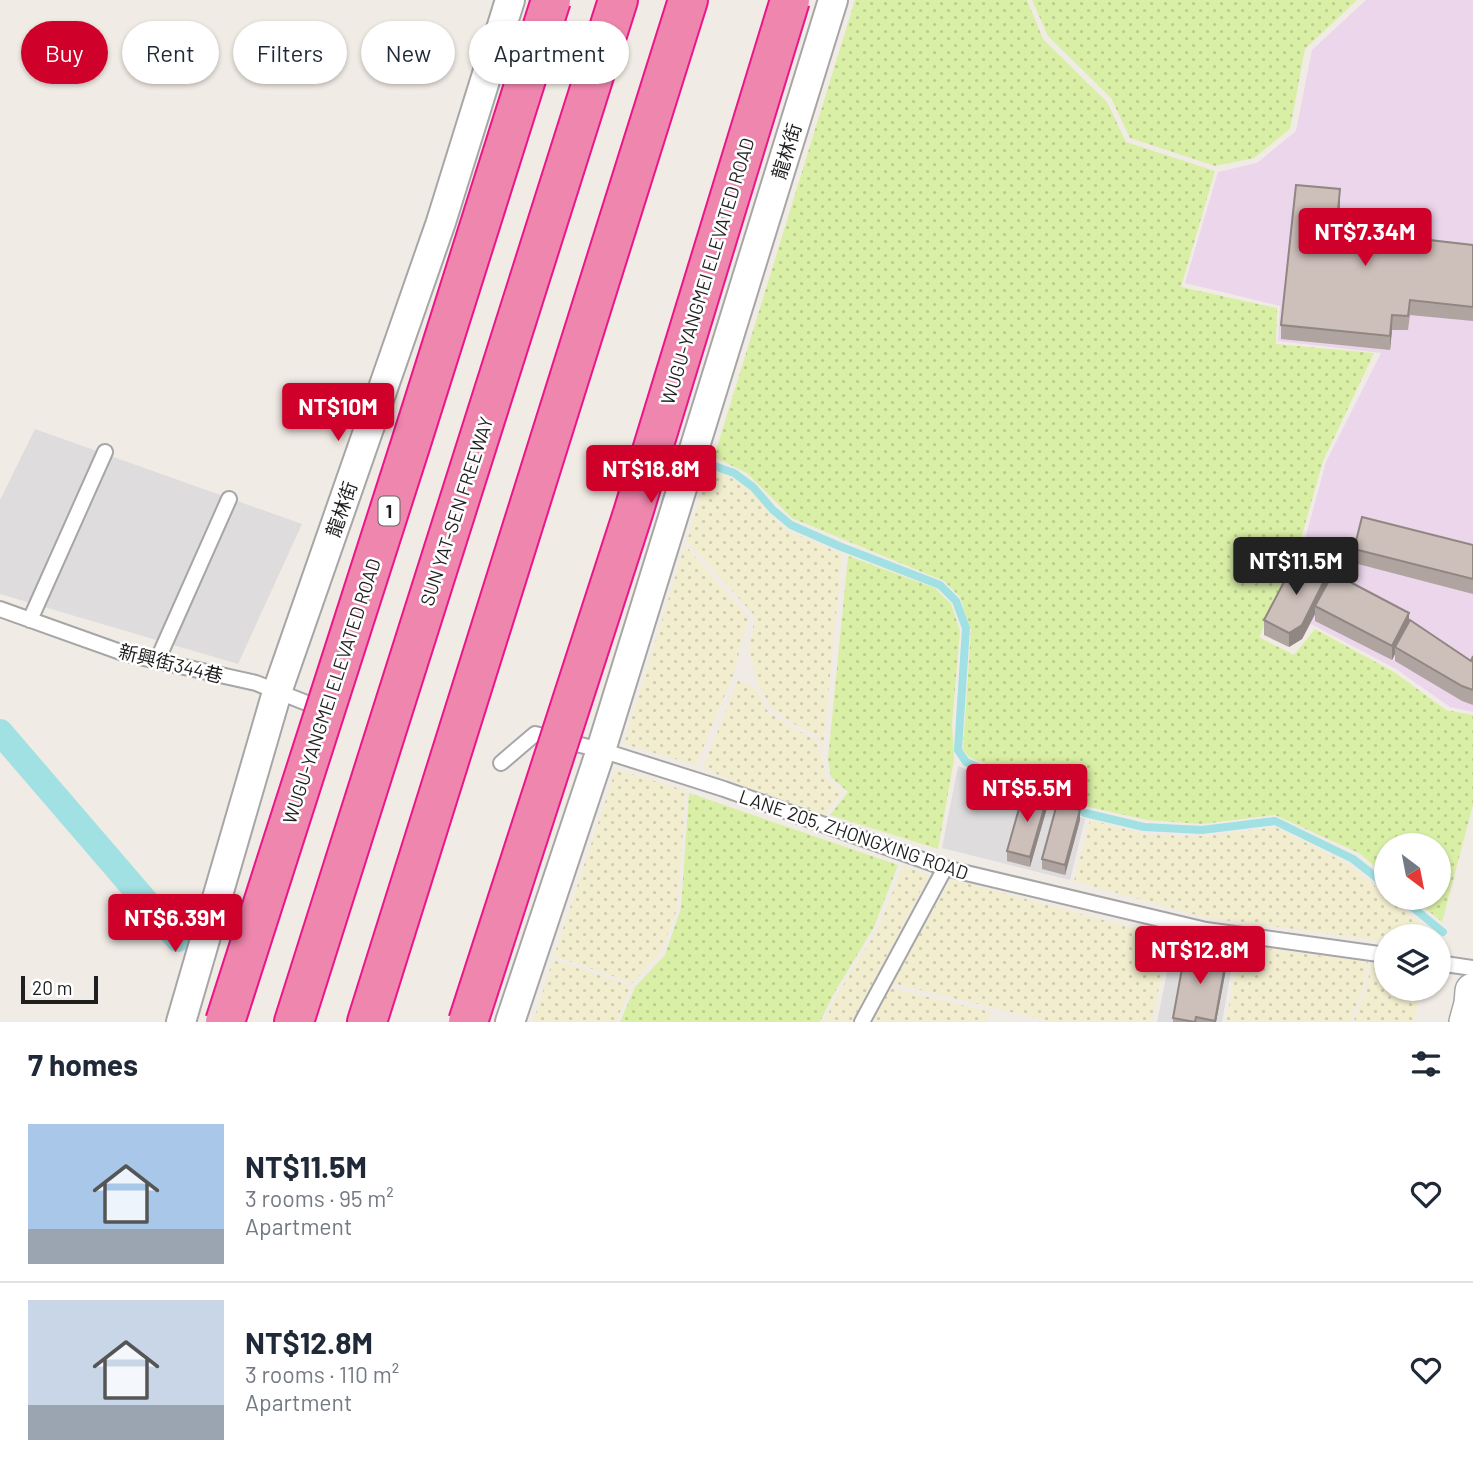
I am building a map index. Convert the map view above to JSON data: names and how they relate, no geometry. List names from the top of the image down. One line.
{"streets":{"highway":["WUGU-YANGMEI ELEVATED ROAD","1","SUN YAT-SEN FREEWAY"],"street":["龍林街"],"lane":["新興街344巷","LANE 205, ZHONGXING ROAD"]},"crossings":[["龍林街","新興街344巷"],["龍林街","LANE 205, ZHONGXING ROAD"]],"scale_bar":"20 m","north":"bottom right","page":{"chip":["Buy","Rent","Filters","New","Apartment"],"price":["NT$7.34M","NT$10M","NT$18.8M","NT$11.5M","NT$5.5M","NT$6.39M","NT$12.8M"],"scale":"20 m","heading":"7 homes","list":[{"name":"NT$11.5M","note":"3 rooms · 95 m² · Apartment"},{"name":"NT$12.8M","note":"3 rooms · 110 m² · Apartment"}]}}
